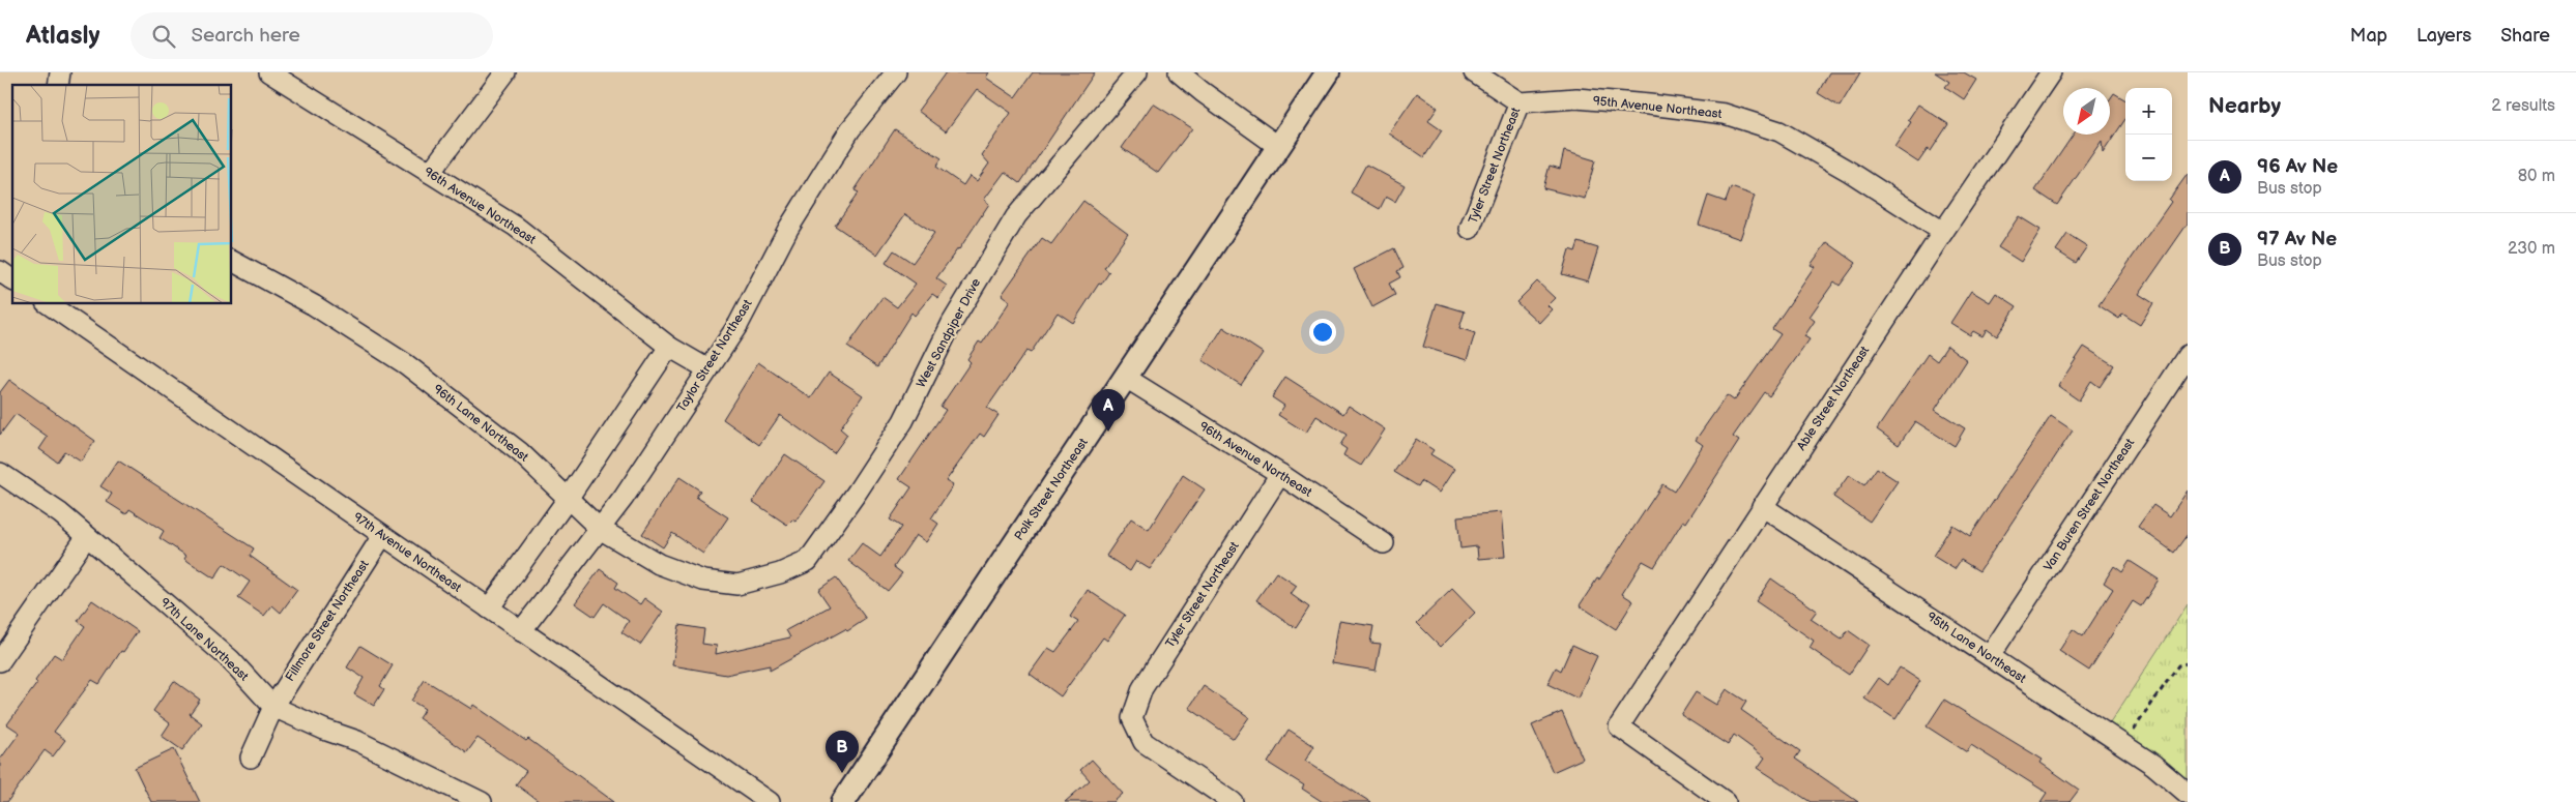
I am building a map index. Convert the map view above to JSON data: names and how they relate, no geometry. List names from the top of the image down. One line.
{"streets":{"street":["95th Avenue Northeast","Tyler Street Northeast","96th Avenue Northeast","West Sandpiper Drive","Taylor Street Northeast","Able Street Northeast","96th Lane Northeast","Polk Street Northeast","Van Buren Street Northeast","97th Avenue Northeast","Fillmore Street Northeast","97th Lane Northeast","95th Lane Northeast"]},"crossings":[["95th Avenue Northeast","Tyler Street Northeast"],["95th Avenue Northeast","Able Street Northeast"],["Tyler Street Northeast","96th Avenue Northeast"],["96th Avenue Northeast","Taylor Street Northeast"],["96th Avenue Northeast","Polk Street Northeast"],["West Sandpiper Drive","96th Lane Northeast"],["Taylor Street Northeast","96th Lane Northeast"],["Taylor Street Northeast","97th Avenue Northeast"],["Able Street Northeast","95th Lane Northeast"],["Van Buren Street Northeast","95th Lane Northeast"],["97th Avenue Northeast","Fillmore Street Northeast"],["Fillmore Street Northeast","97th Lane Northeast"]],"north":"bottom left","page":{"header":"Atlasly","search":"Search here","nav":["Map","Layers","Share"],"heading":["Nearby","2 results"],"map_buttons":["+","−"],"list":[{"mark":"A","name":"96 Av Ne","note":"Bus stop","value":"80 m"},{"mark":"B","name":"97 Av Ne","note":"Bus stop","value":"230 m"}],"pins":["A","B"]}}
